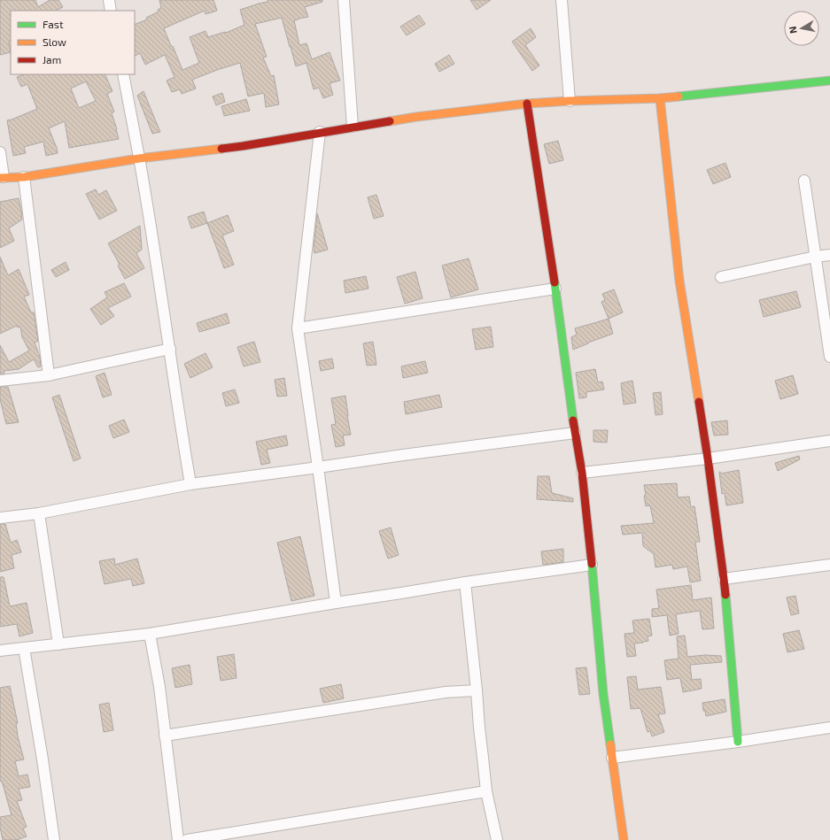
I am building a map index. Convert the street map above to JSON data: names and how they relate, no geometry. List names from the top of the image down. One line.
{"legend":["Fast","Slow","Jam"],"north":"left"}
